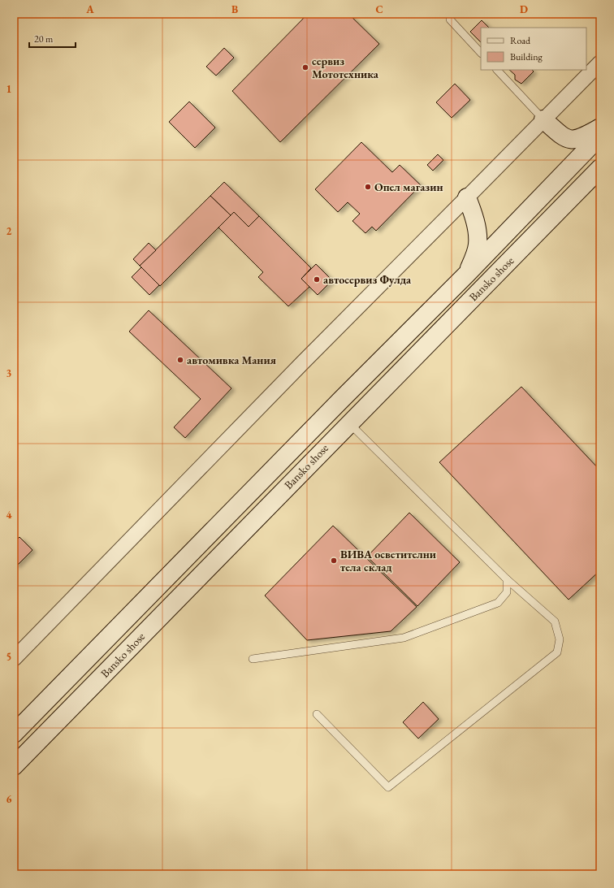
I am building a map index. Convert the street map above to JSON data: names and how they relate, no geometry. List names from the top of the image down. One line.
{"streets":{"main road":["Bansko shose"]},"places":["сервиз Мототехника","Опел магазин","автосервиз Фулда","автомивка Мания","ВИВА осветителни тела склад"],"legend":["Road","Building"],"scale_bar":"20 m","grid":{"columns":["A","B","C","D"],"rows":["1","2","3","4","5","6"]}}
